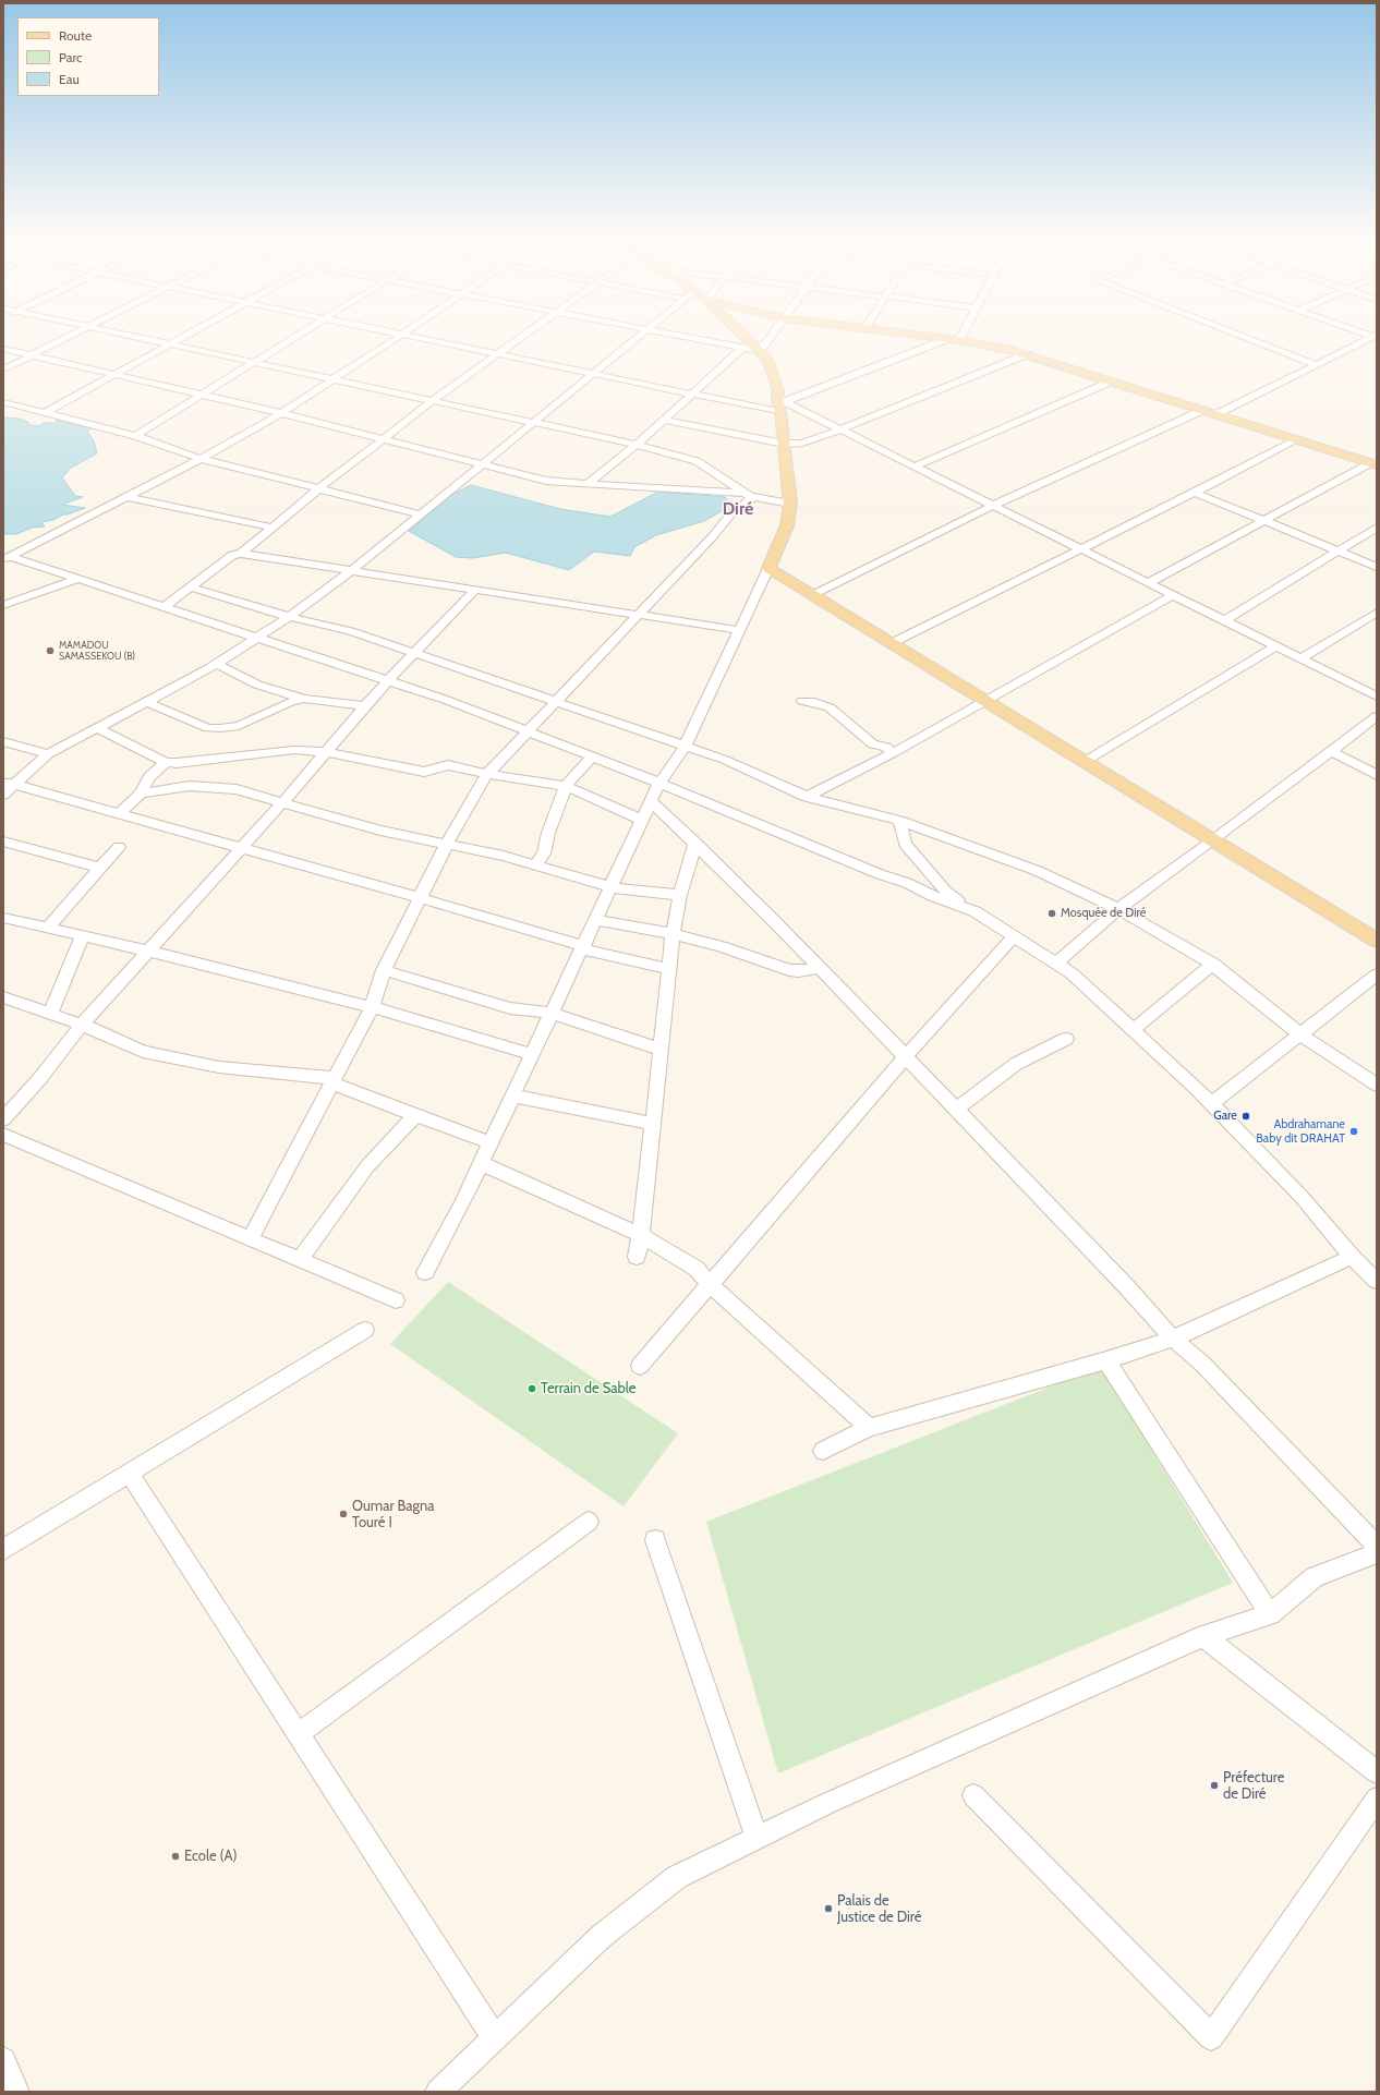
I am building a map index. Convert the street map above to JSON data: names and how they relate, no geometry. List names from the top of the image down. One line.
{"districts":["Diré"],"places":["MAMADOU SAMASSEKOU (B)","Mosquée de Diré","Gare","Abdrahamane Baby dit DRAHAT","Terrain de Sable","Oumar Bagna Touré I","Préfecture de Diré","Ecole (A)","Palais de Justice de Diré"],"legend":["Route","Parc","Eau"]}
